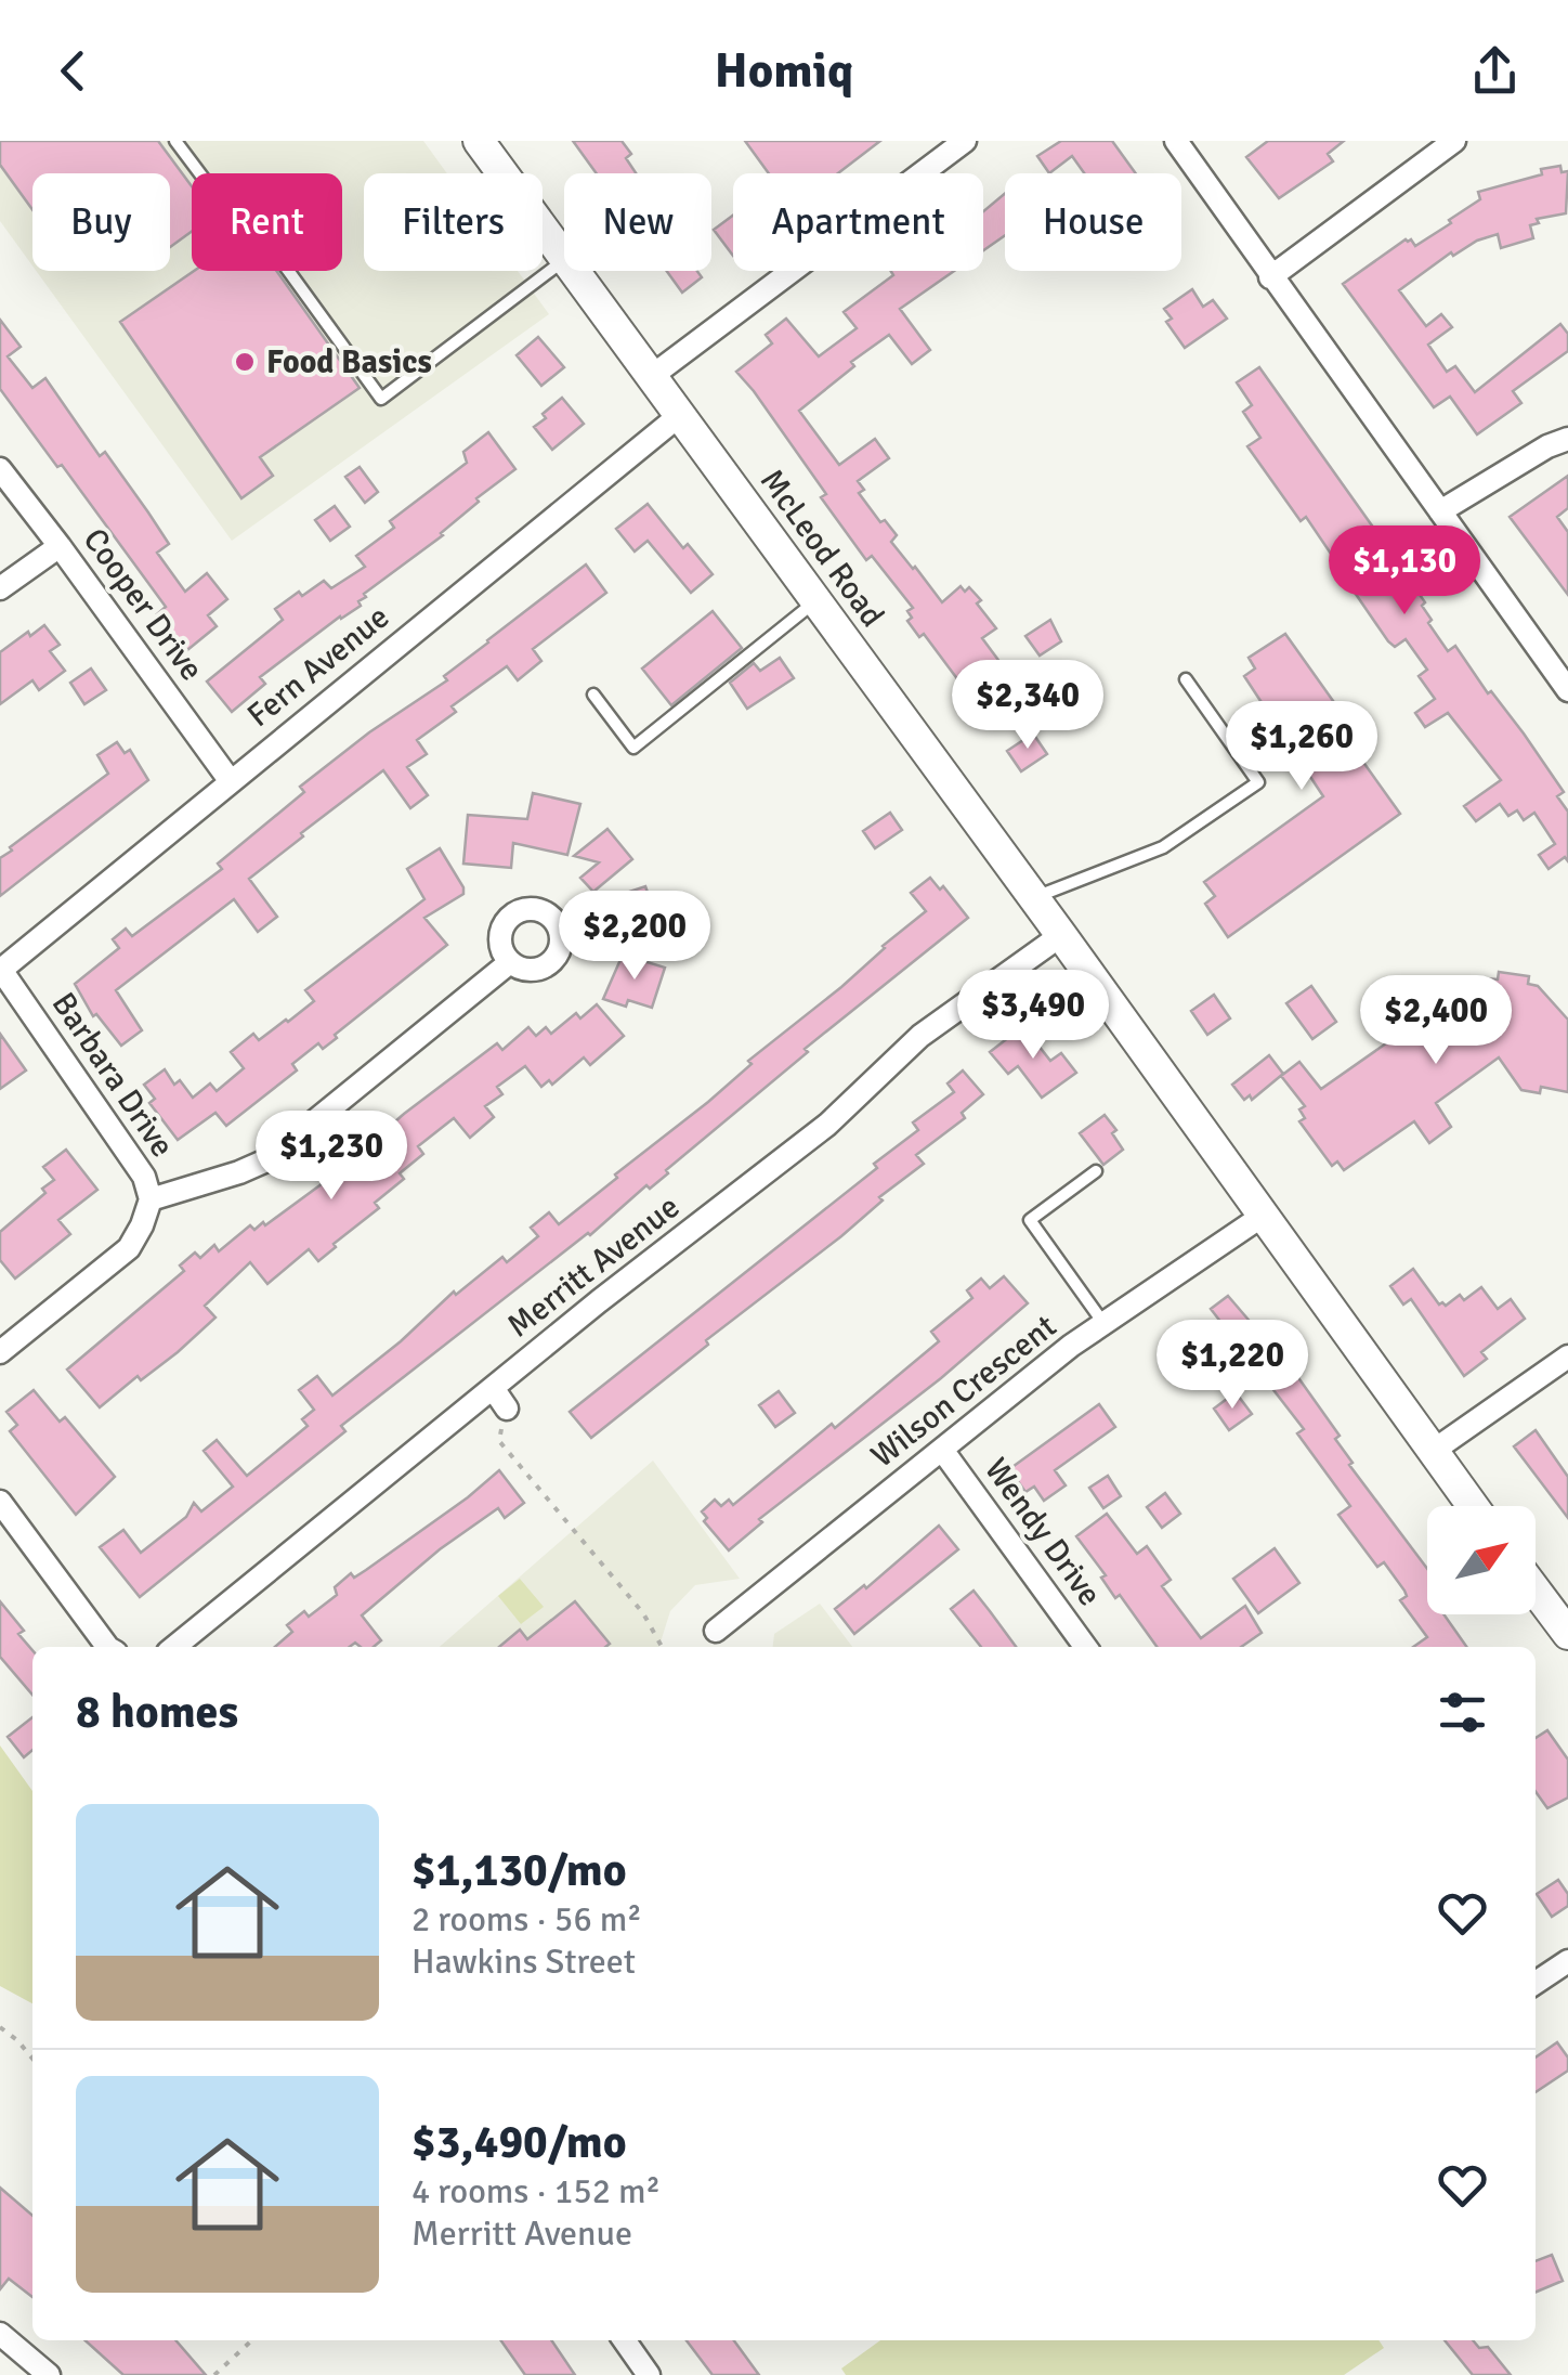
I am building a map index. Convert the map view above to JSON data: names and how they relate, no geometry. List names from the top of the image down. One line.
{"streets":{"main road":["McLeod Road"],"street":["Cooper Drive","Fern Avenue","Barbara Drive","Merritt Avenue","Wilson Crescent","Wendy Drive"]},"crossings":[["McLeod Road","Fern Avenue"],["McLeod Road","Merritt Avenue"],["McLeod Road","Wilson Crescent"],["Cooper Drive","Fern Avenue"],["Fern Avenue","Barbara Drive"],["Wilson Crescent","Wendy Drive"]],"places":["Food Basics"],"north":"top right","page":{"header":"Homiq","chip":["Buy","Rent","Filters","New","Apartment","House"],"price":["$1,130","$2,340","$1,260","$2,200","$3,490","$2,400","$1,230","$1,220"],"heading":"8 homes","list":[{"name":"$1,130/mo","note":"2 rooms · 56 m² · Hawkins Street"},{"name":"$3,490/mo","note":"4 rooms · 152 m² · Merritt Avenue"}]}}
